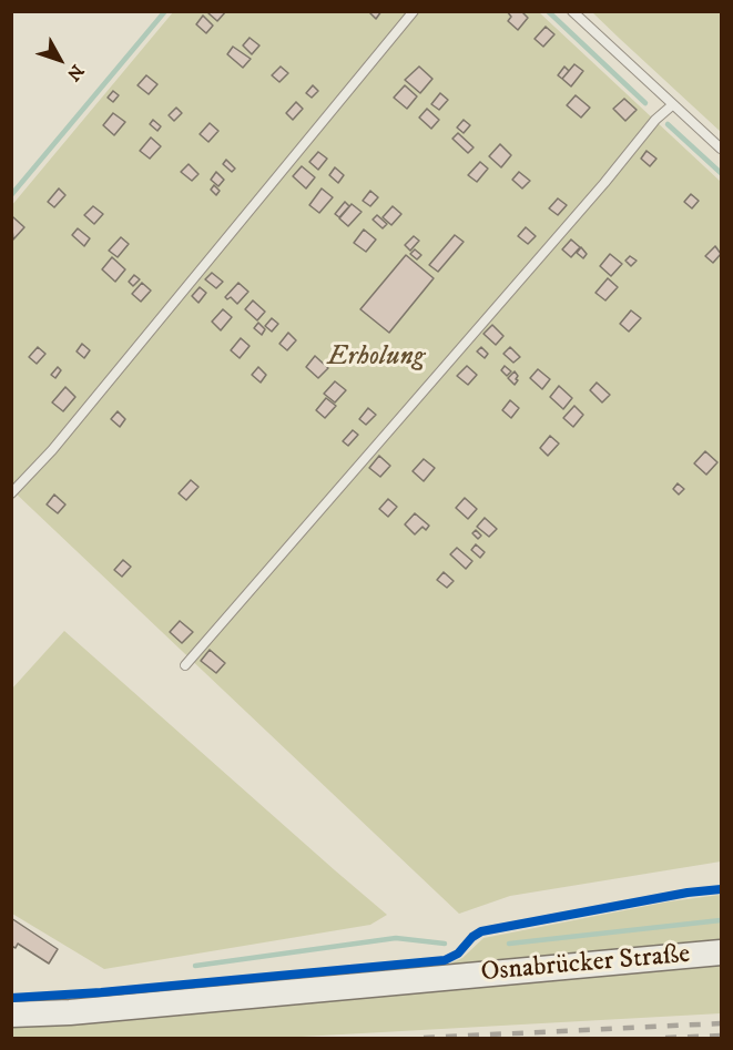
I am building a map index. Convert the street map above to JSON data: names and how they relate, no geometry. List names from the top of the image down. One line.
{"streets":{"main road":["Osnabrücker Straße"]},"parks":["Erholung"],"north":"bottom right"}
